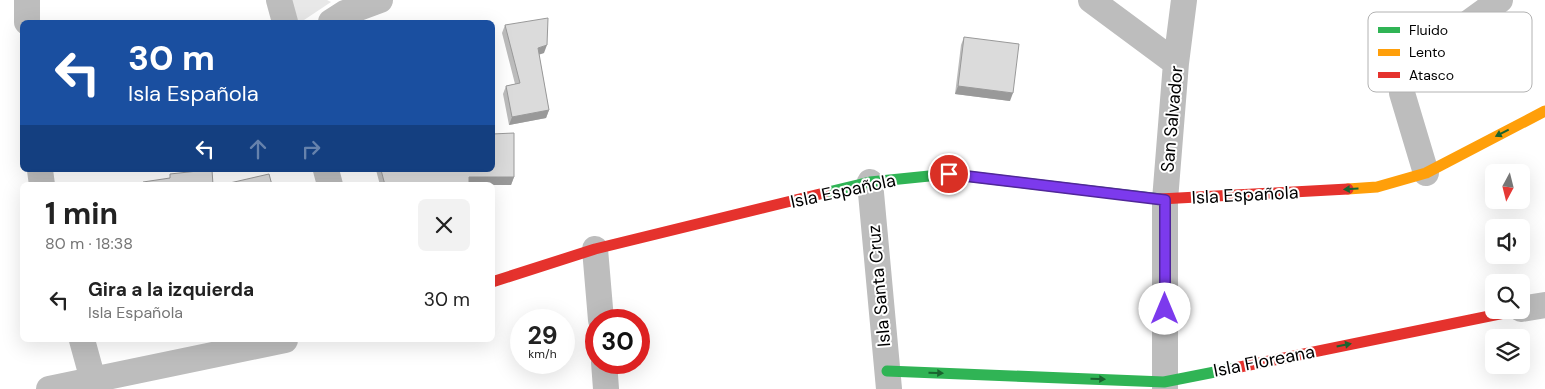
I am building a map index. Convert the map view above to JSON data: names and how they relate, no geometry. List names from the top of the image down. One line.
{"streets":{"street":["San Salvador","Isla Española","Isla Santa Cruz","Isla Floreana"]},"crossings":[["San Salvador","Isla Española"],["San Salvador","Isla Floreana"],["Isla Española","Isla Santa Cruz"],["Isla Santa Cruz","Isla Floreana"]],"one_way":["Isla Española","Isla Floreana"],"legend":["Fluido","Lento","Atasco"],"north":"bottom","page":{"turn":["30 m","Isla Española"],"heading":["1 min","80 m · 18:38"],"list":[{"name":"Gira a la izquierda","note":"Isla Española","value":"30 m"}],"speed":"29 km/h","limit":"30"}}
